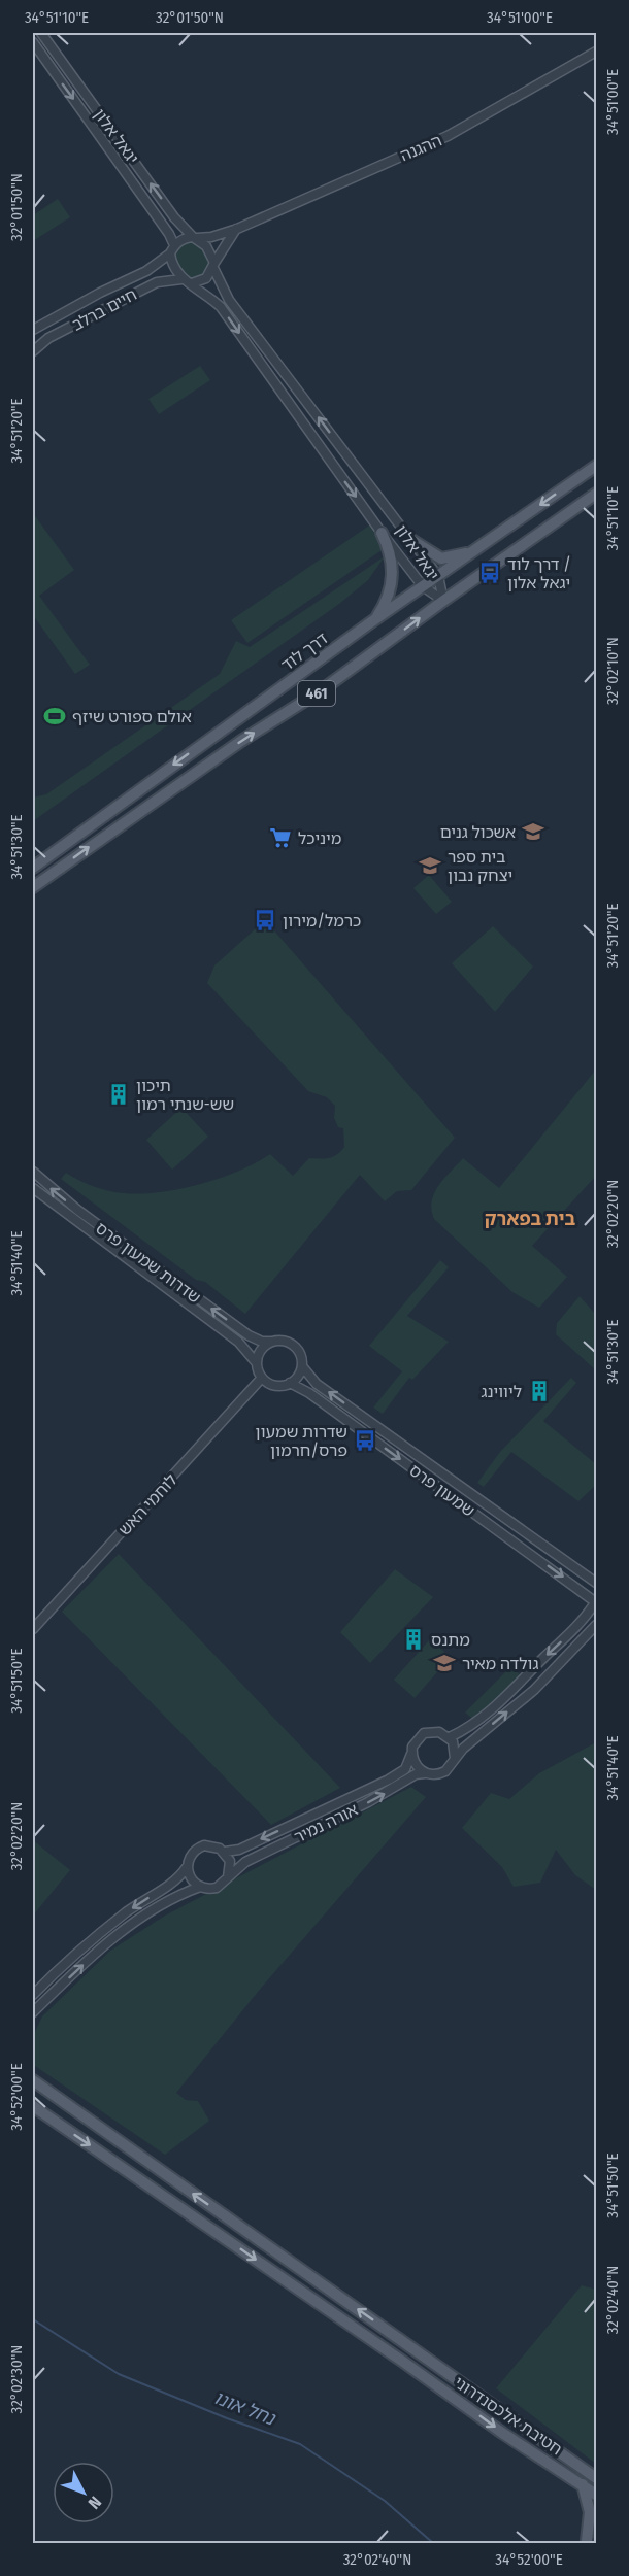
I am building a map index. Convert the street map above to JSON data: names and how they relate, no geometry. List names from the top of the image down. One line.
{"streets":{"main road":["דרך לוד","461","חטיבת אלכסנדרוני"],"street":["יגאל אלון","ההגנה","חיים ברלב","שדרות שמעון פרס","שמעון פרס","לוחמי האש","אורה נמיר"]},"crossings":[["יגאל אלון","ההגנה"],["יגאל אלון","חיים ברלב"],["יגאל אלון","דרך לוד"],["יגאל אלון","461"],["ההגנה","חיים ברלב"],["שדרות שמעון פרס","שמעון פרס"],["שדרות שמעון פרס","לוחמי האש"],["שמעון פרס","לוחמי האש"]],"districts":["בית בפארק"],"water":["נחל אונו"],"places":{"bus stop":["דרך לוד / יגאל אלון","כרמל/מירון","שדרות שמעון פרס/חרמון"],"sports":["אולם ספורט שיזף"],"school or university":["אשכול גנים","בית ספר יצחק נבון","גולדה מאיר"],"supermarket":["מיניכל"],"building":["תיכון שש-שנתי רמון","ליווינג","מתנס"]},"north":"bottom right","coordinates":["34°51'10\"E","32°01'50\"N","34°51'00\"E","34°51'20\"E","32°02'10\"N","34°51'30\"E","32°02'20\"N","34°51'40\"E","34°51'50\"E","34°52'00\"E","32°02'40\"N","32°02'30\"N"]}
